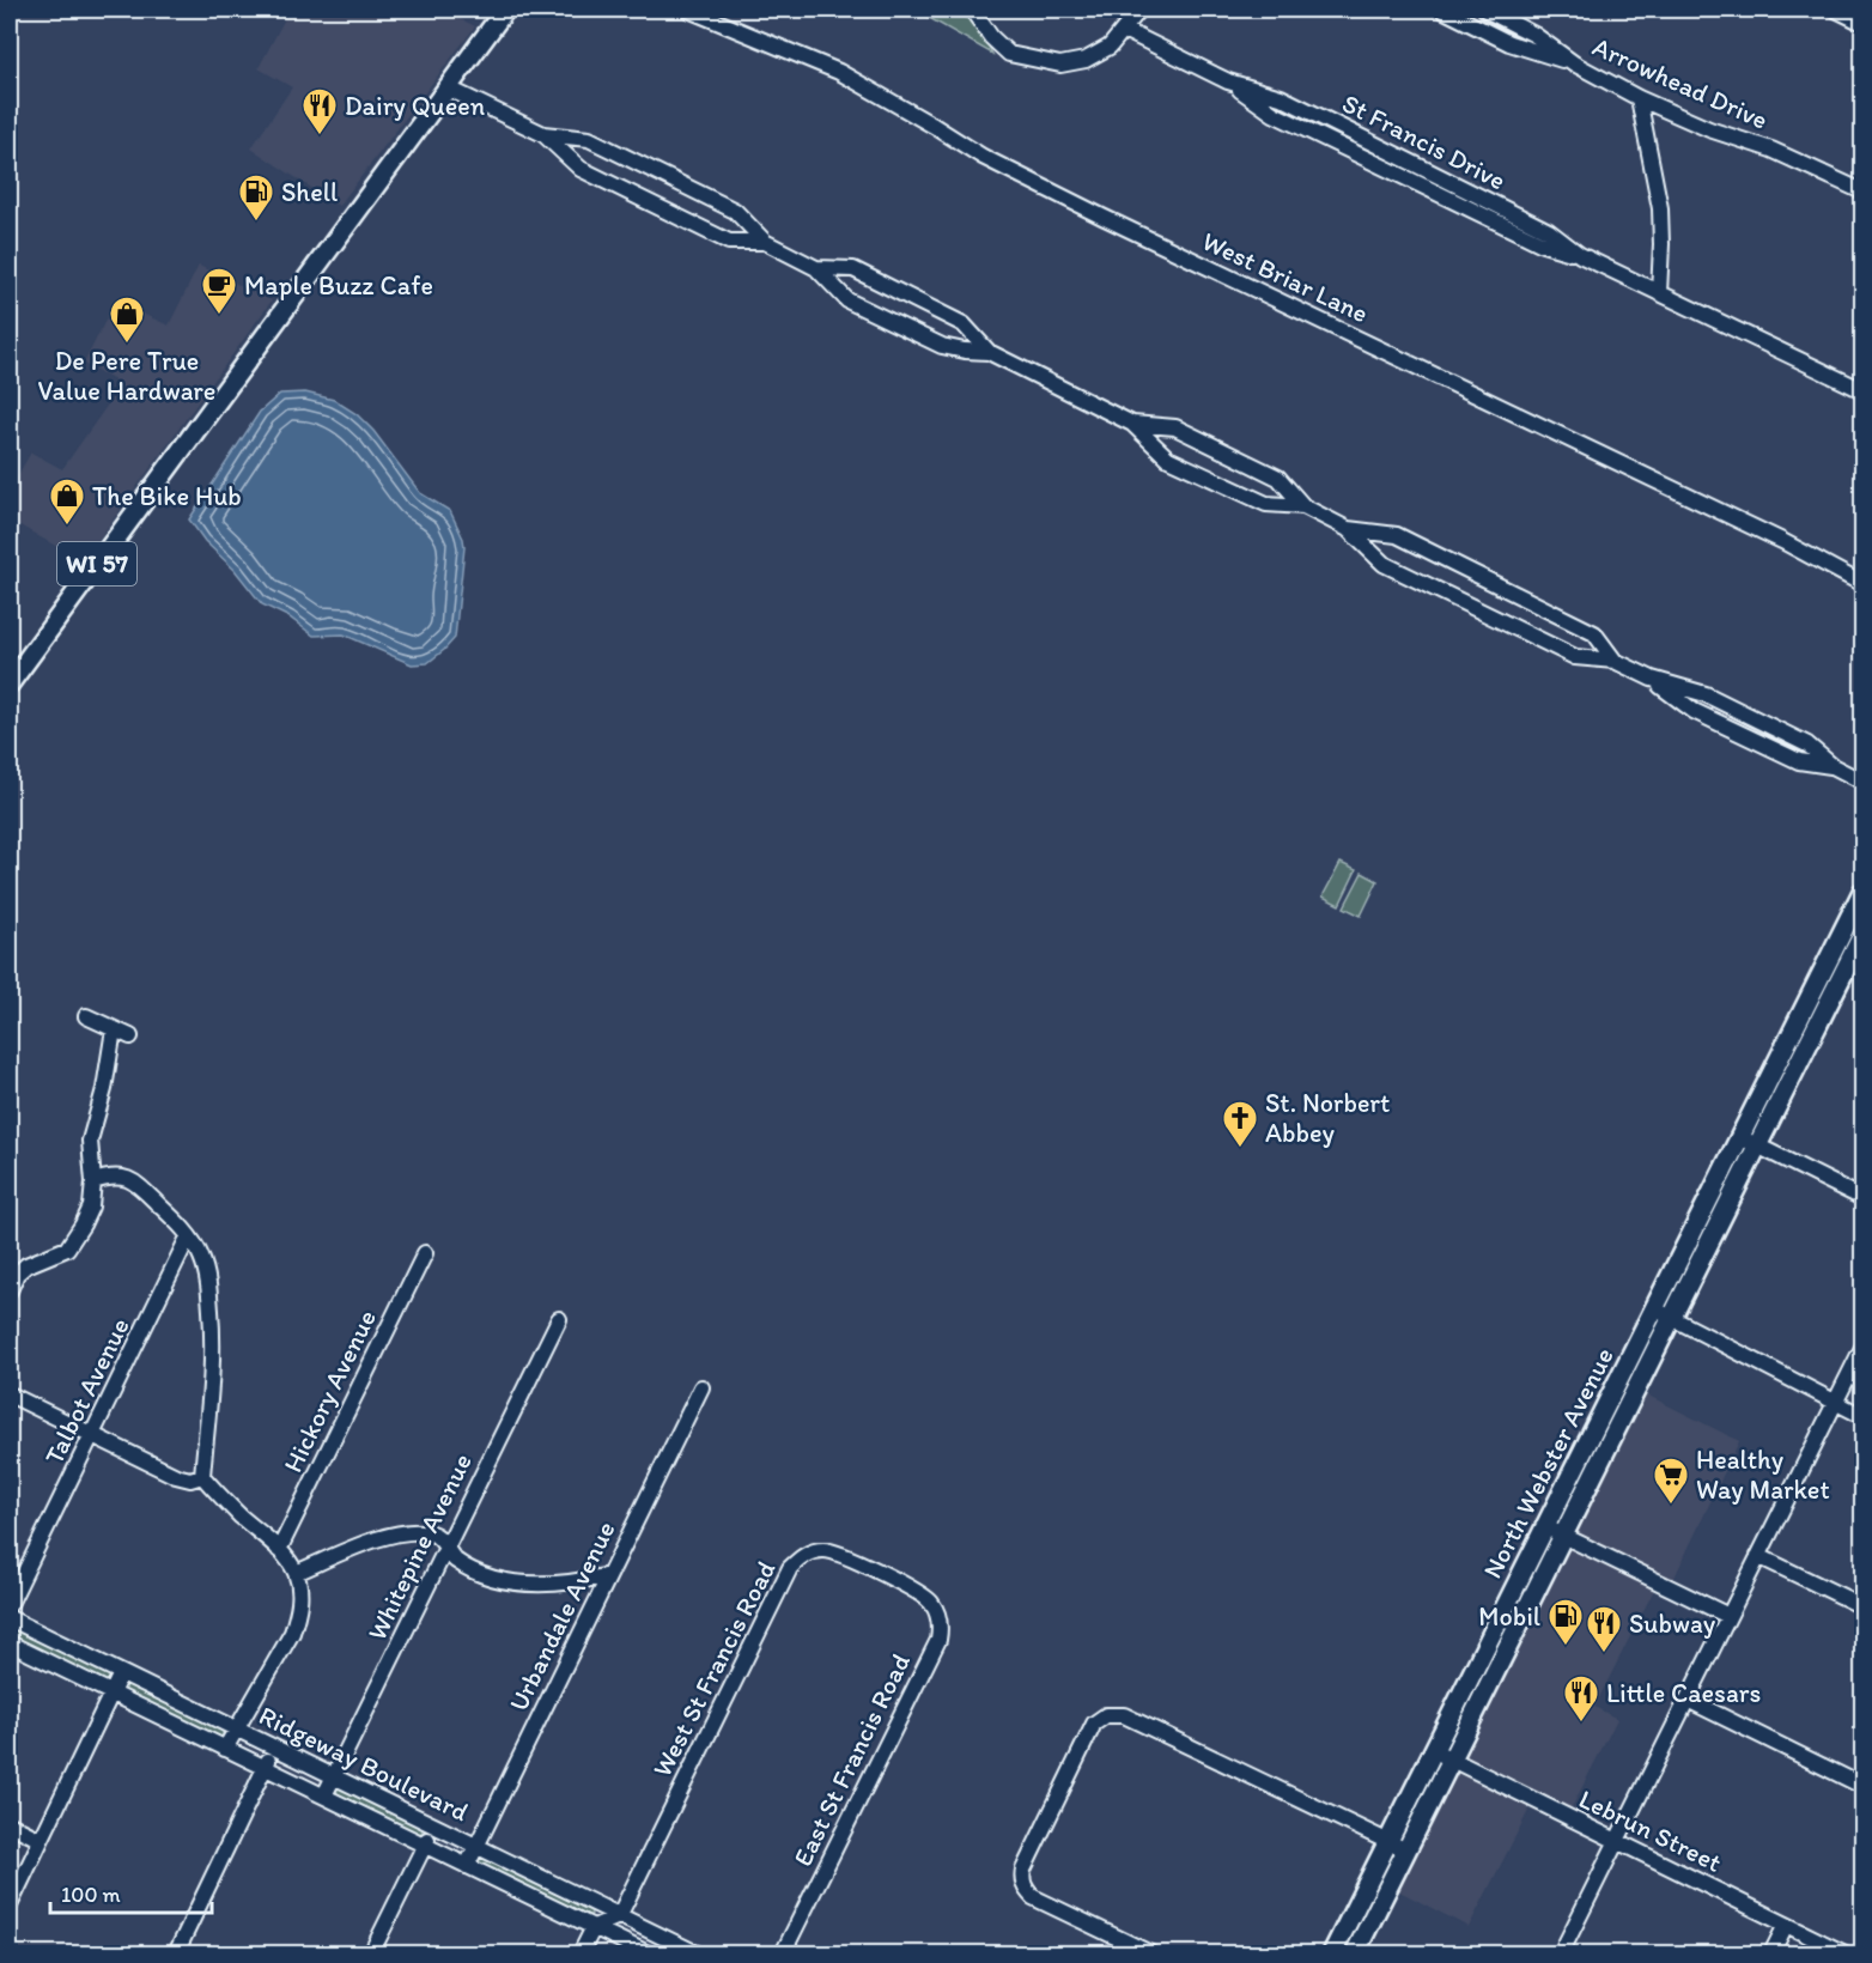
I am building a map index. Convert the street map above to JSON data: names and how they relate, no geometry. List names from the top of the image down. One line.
{"streets":{"main road":["WI 57","North Webster Avenue"],"street":["Arrowhead Drive","St Francis Drive","West Briar Lane","Talbot Avenue","Hickory Avenue","Whitepine Avenue","Urbandale Avenue","West St Francis Road","East St Francis Road","Ridgeway Boulevard","Lebrun Street"]},"crossings":[["North Webster Avenue","Lebrun Street"],["Whitepine Avenue","Ridgeway Boulevard"],["Urbandale Avenue","Ridgeway Boulevard"],["West St Francis Road","East St Francis Road"],["West St Francis Road","Ridgeway Boulevard"]],"places":{"restaurant":["Dairy Queen","Subway","Little Caesars"],"fuel station":["Shell","Mobil"],"cafe":["Maple Buzz Cafe"],"shop":["De Pere True Value Hardware","The Bike Hub"],"church":["St. Norbert Abbey"],"supermarket":["Healthy Way Market"]},"scale_bar":"100 m"}
